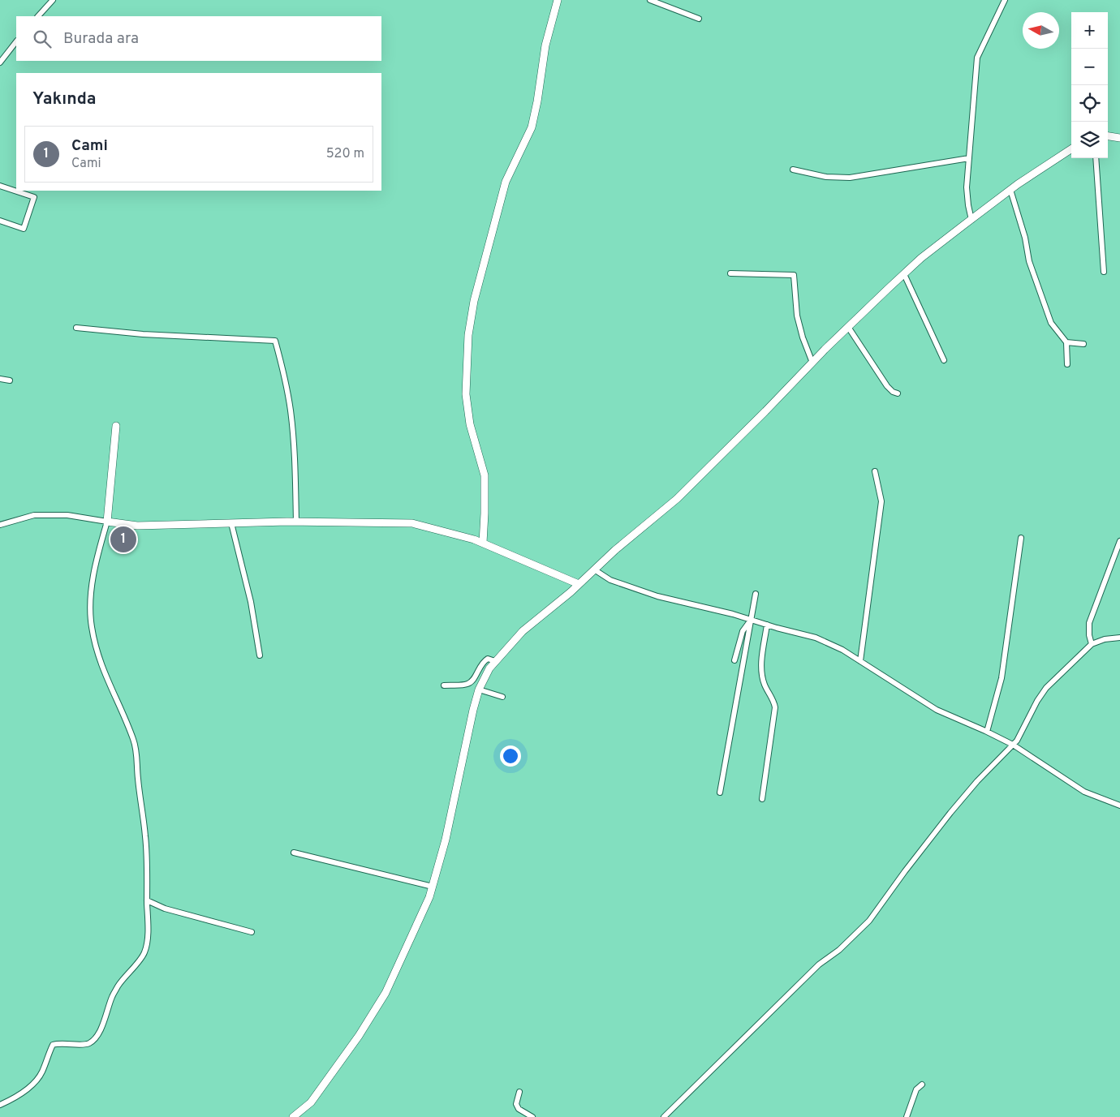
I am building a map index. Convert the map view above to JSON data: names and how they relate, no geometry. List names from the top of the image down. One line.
{"north":"left","page":{"map_buttons":["+","−"],"search":"Burada ara","heading":"Yakında","list":[{"mark":"1","name":"Cami","note":"Cami","value":"520 m"}],"pins":"1"}}
